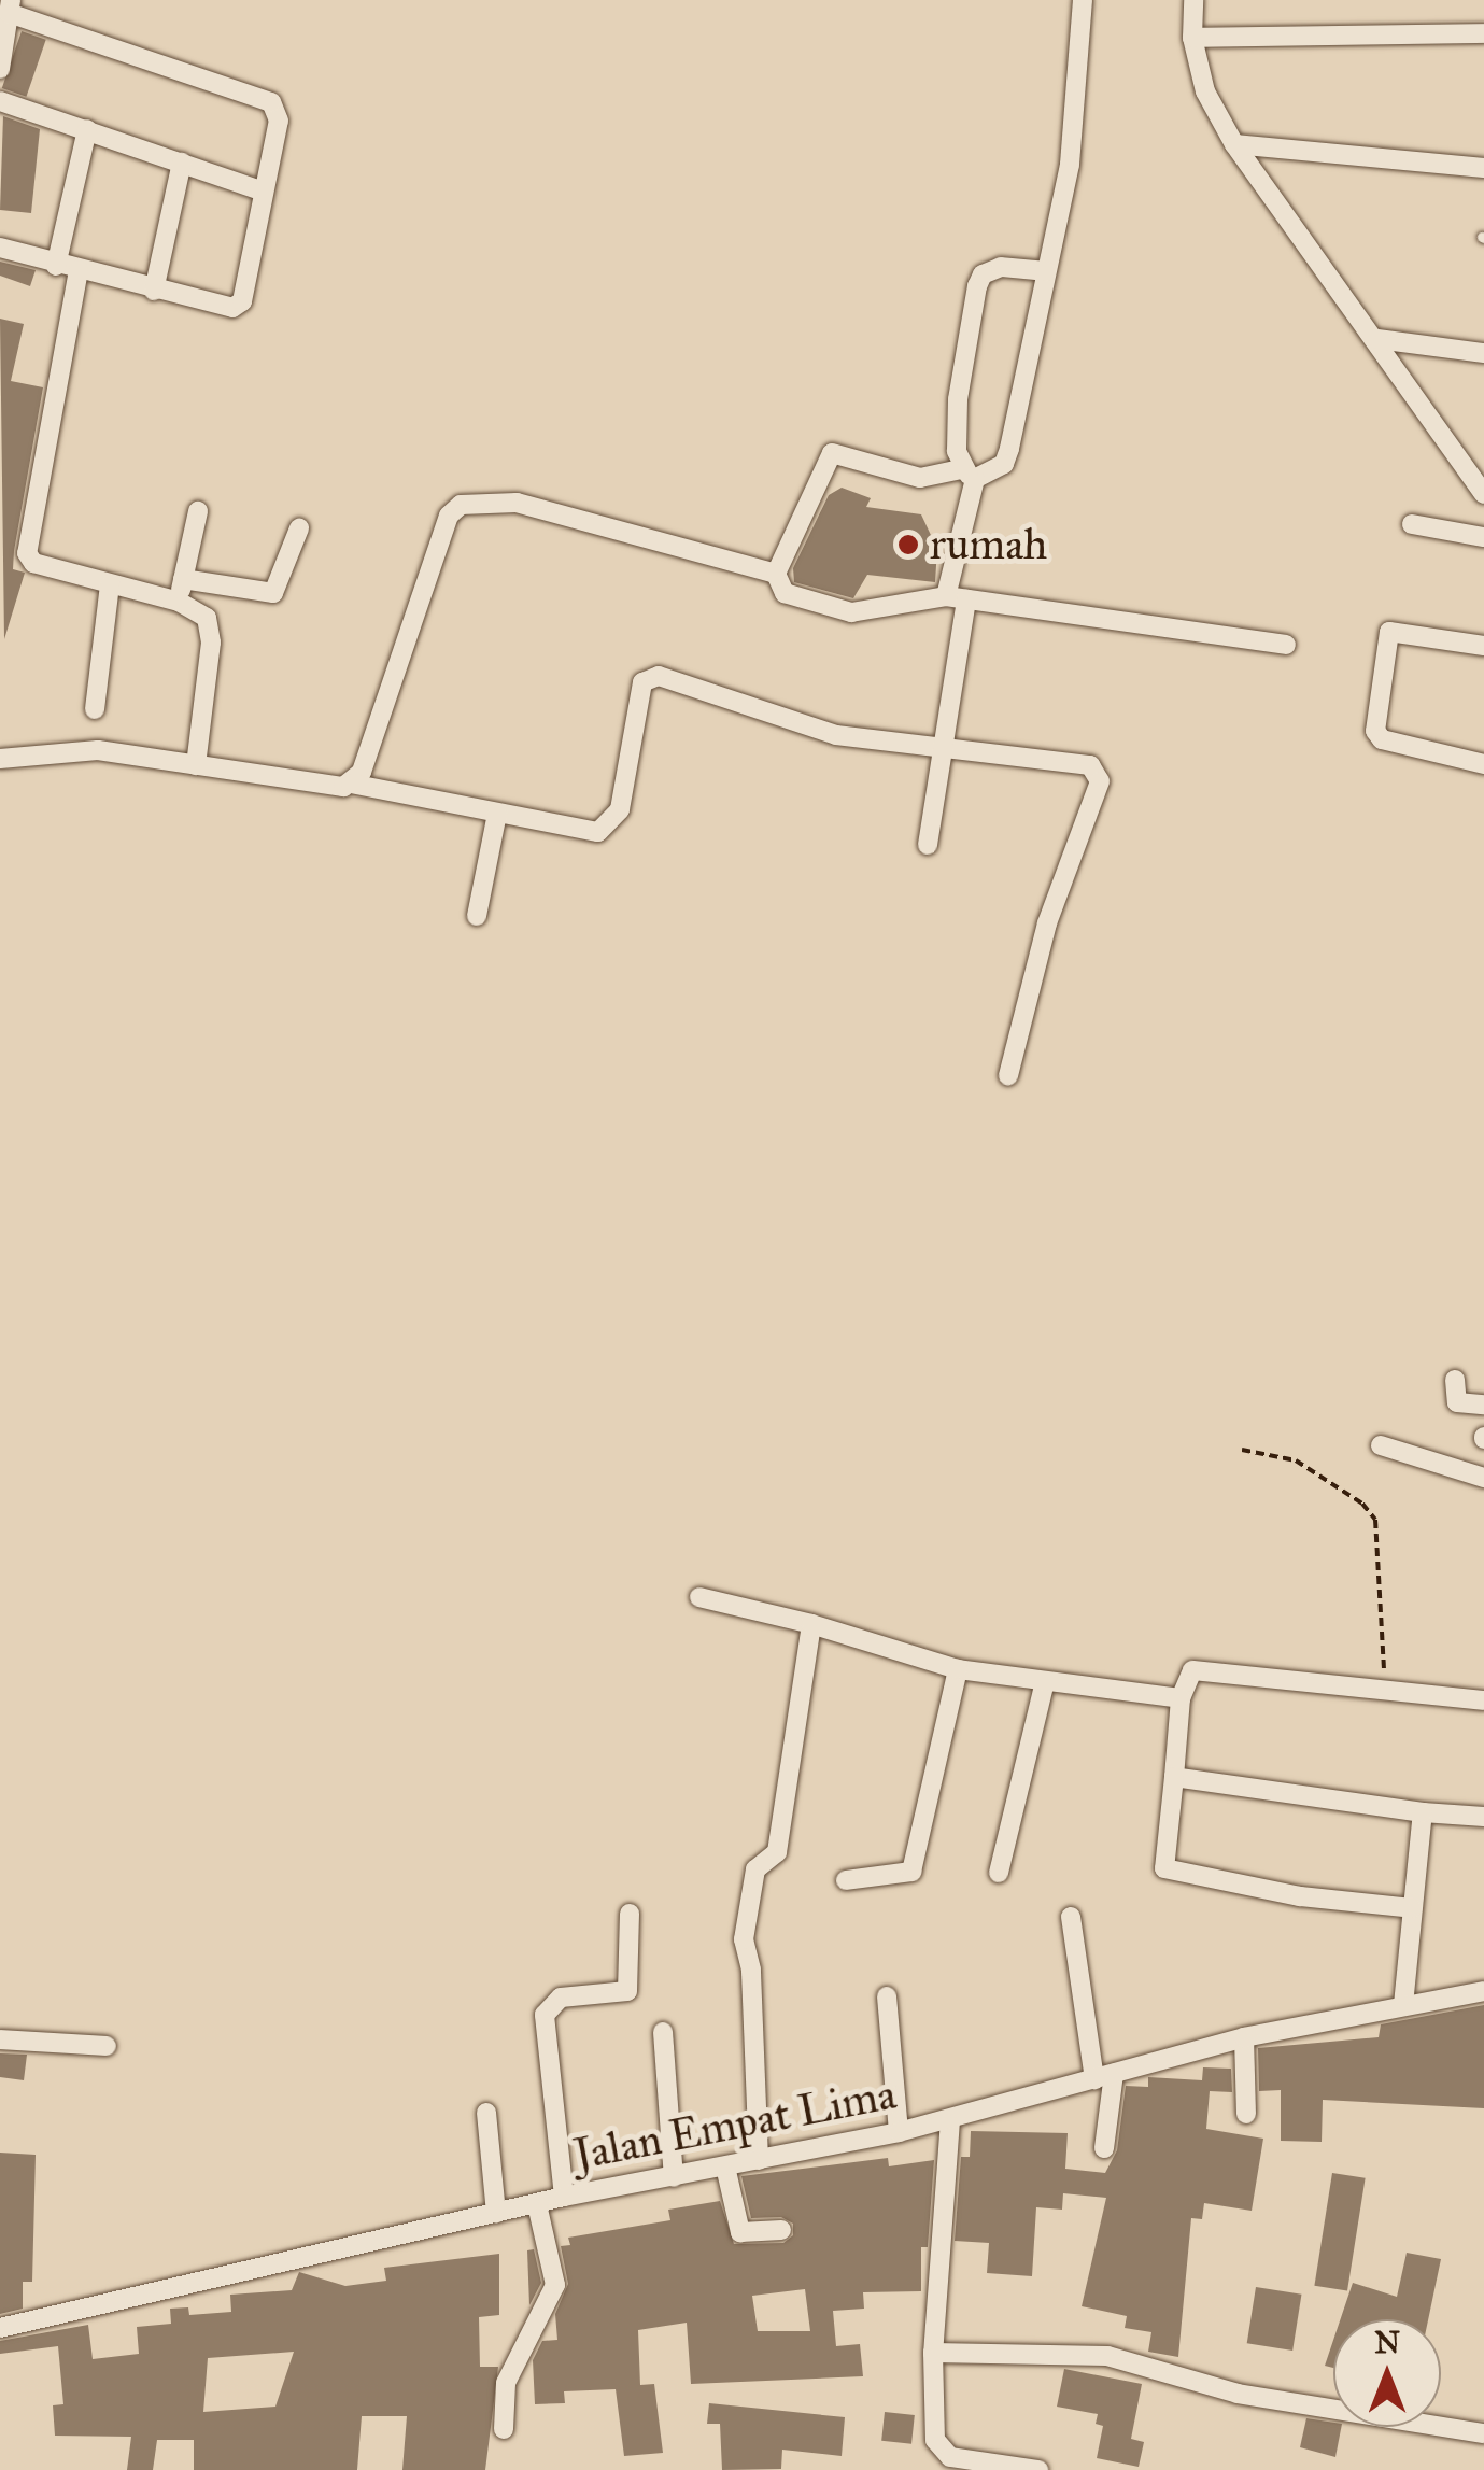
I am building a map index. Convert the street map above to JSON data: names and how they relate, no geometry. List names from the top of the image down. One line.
{"streets":{"street":["Jalan Empat Lima"]},"places":["rumah"],"north":"top"}
